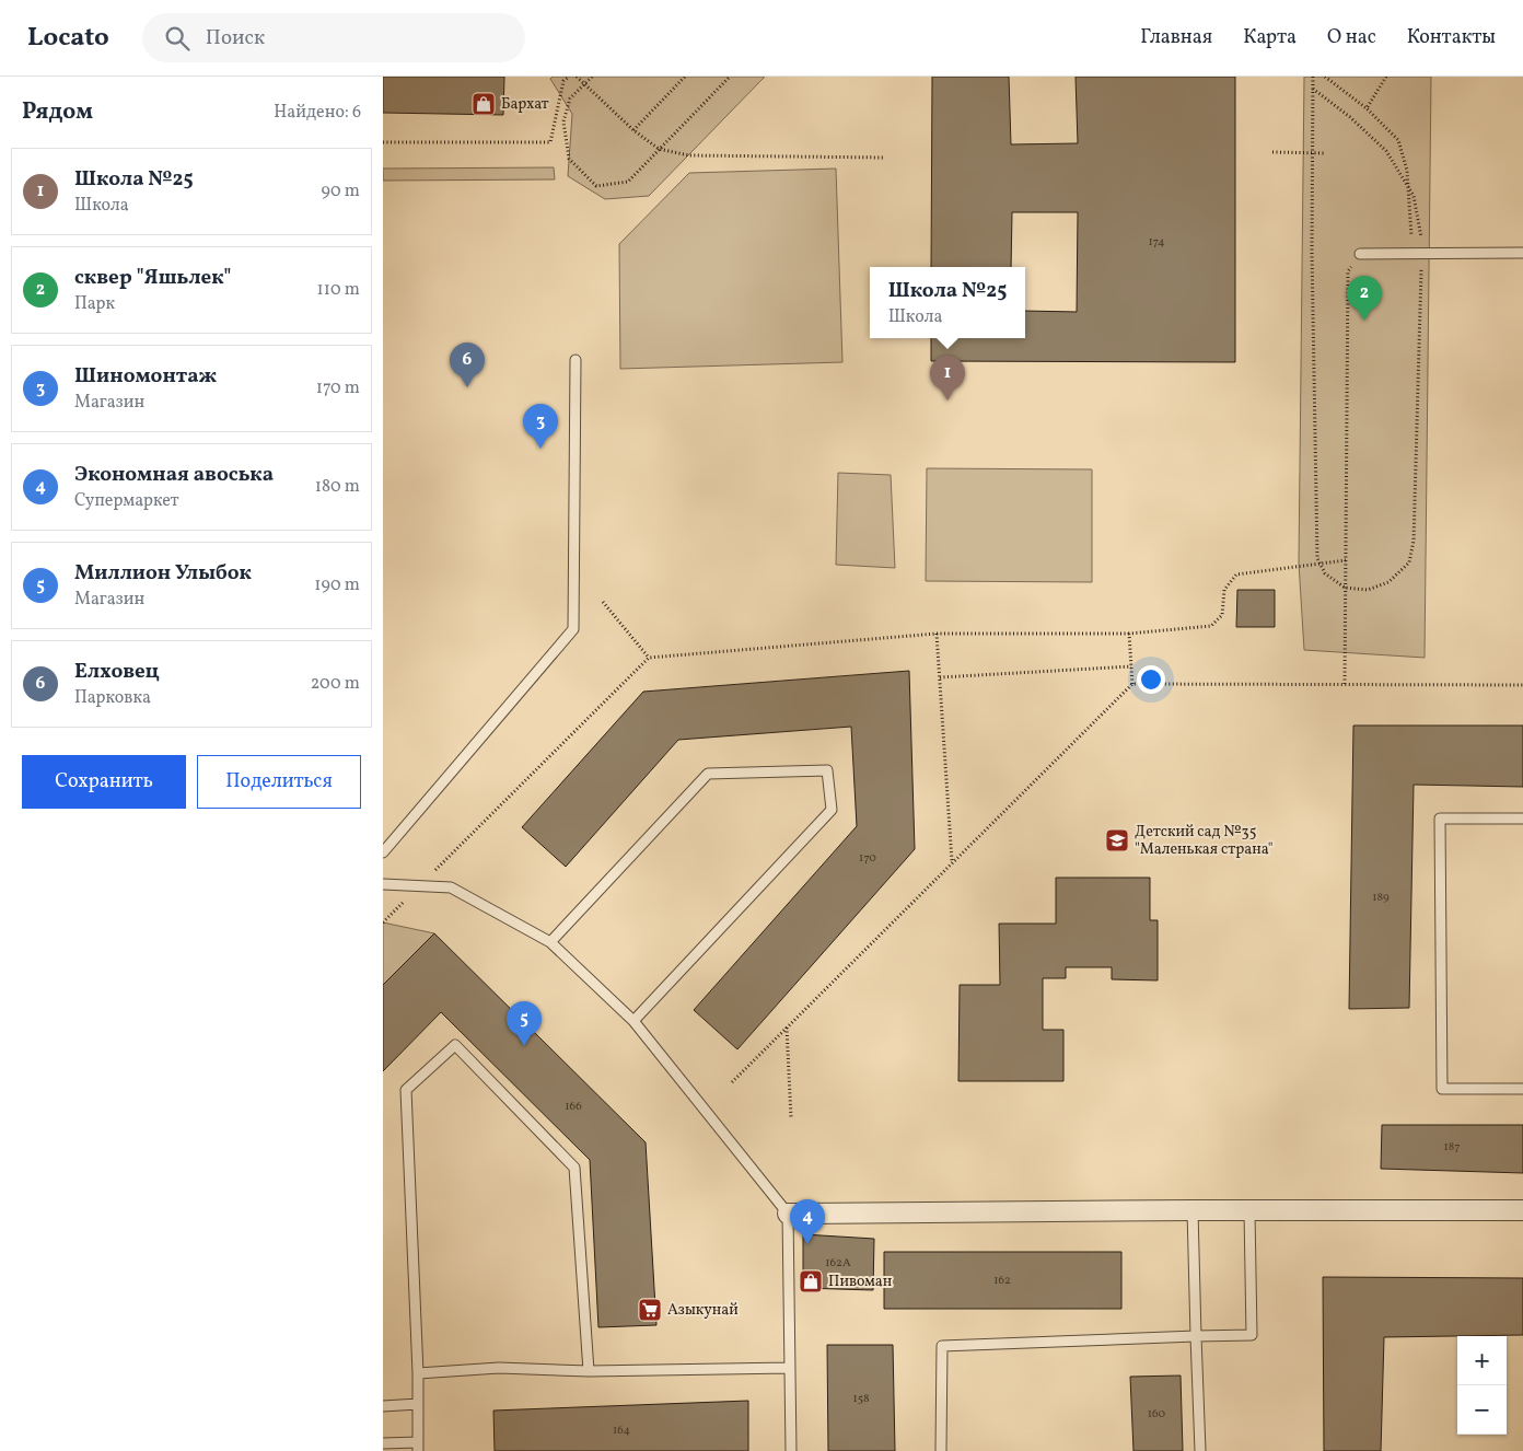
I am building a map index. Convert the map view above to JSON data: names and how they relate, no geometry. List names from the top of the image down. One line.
{"places":{"shop":["Бархат","Пивоман"],"school or university":["Детский сад №35 \"Маленькая страна\""],"supermarket":["Азыкунай"]},"house_numbers":["174","170","189","166","187","162А","162","158","160","164"],"page":{"header":"Locato","search":"Поиск","nav":["Главная","Карта","О нас","Контакты"],"heading":["Рядом","Найдено: 6"],"list":[{"mark":"1","name":"Школа №25","note":"Школа","value":"90 m"},{"mark":"2","name":"сквер \"Яшьлек\"","note":"Парк","value":"110 m"},{"mark":"3","name":"Шиномонтаж","note":"Магазин","value":"170 m"},{"mark":"4","name":"Экономная авоська","note":"Супермаркет","value":"180 m"},{"mark":"5","name":"Миллион Улыбок","note":"Магазин","value":"190 m"},{"mark":"6","name":"Елховец","note":"Парковка","value":"200 m"}],"popup":["Школа №25","Школа"],"pins":["2","6","1","3","5","4"],"buttons":["Сохранить","Поделиться"],"map_buttons":["+","−"]}}
